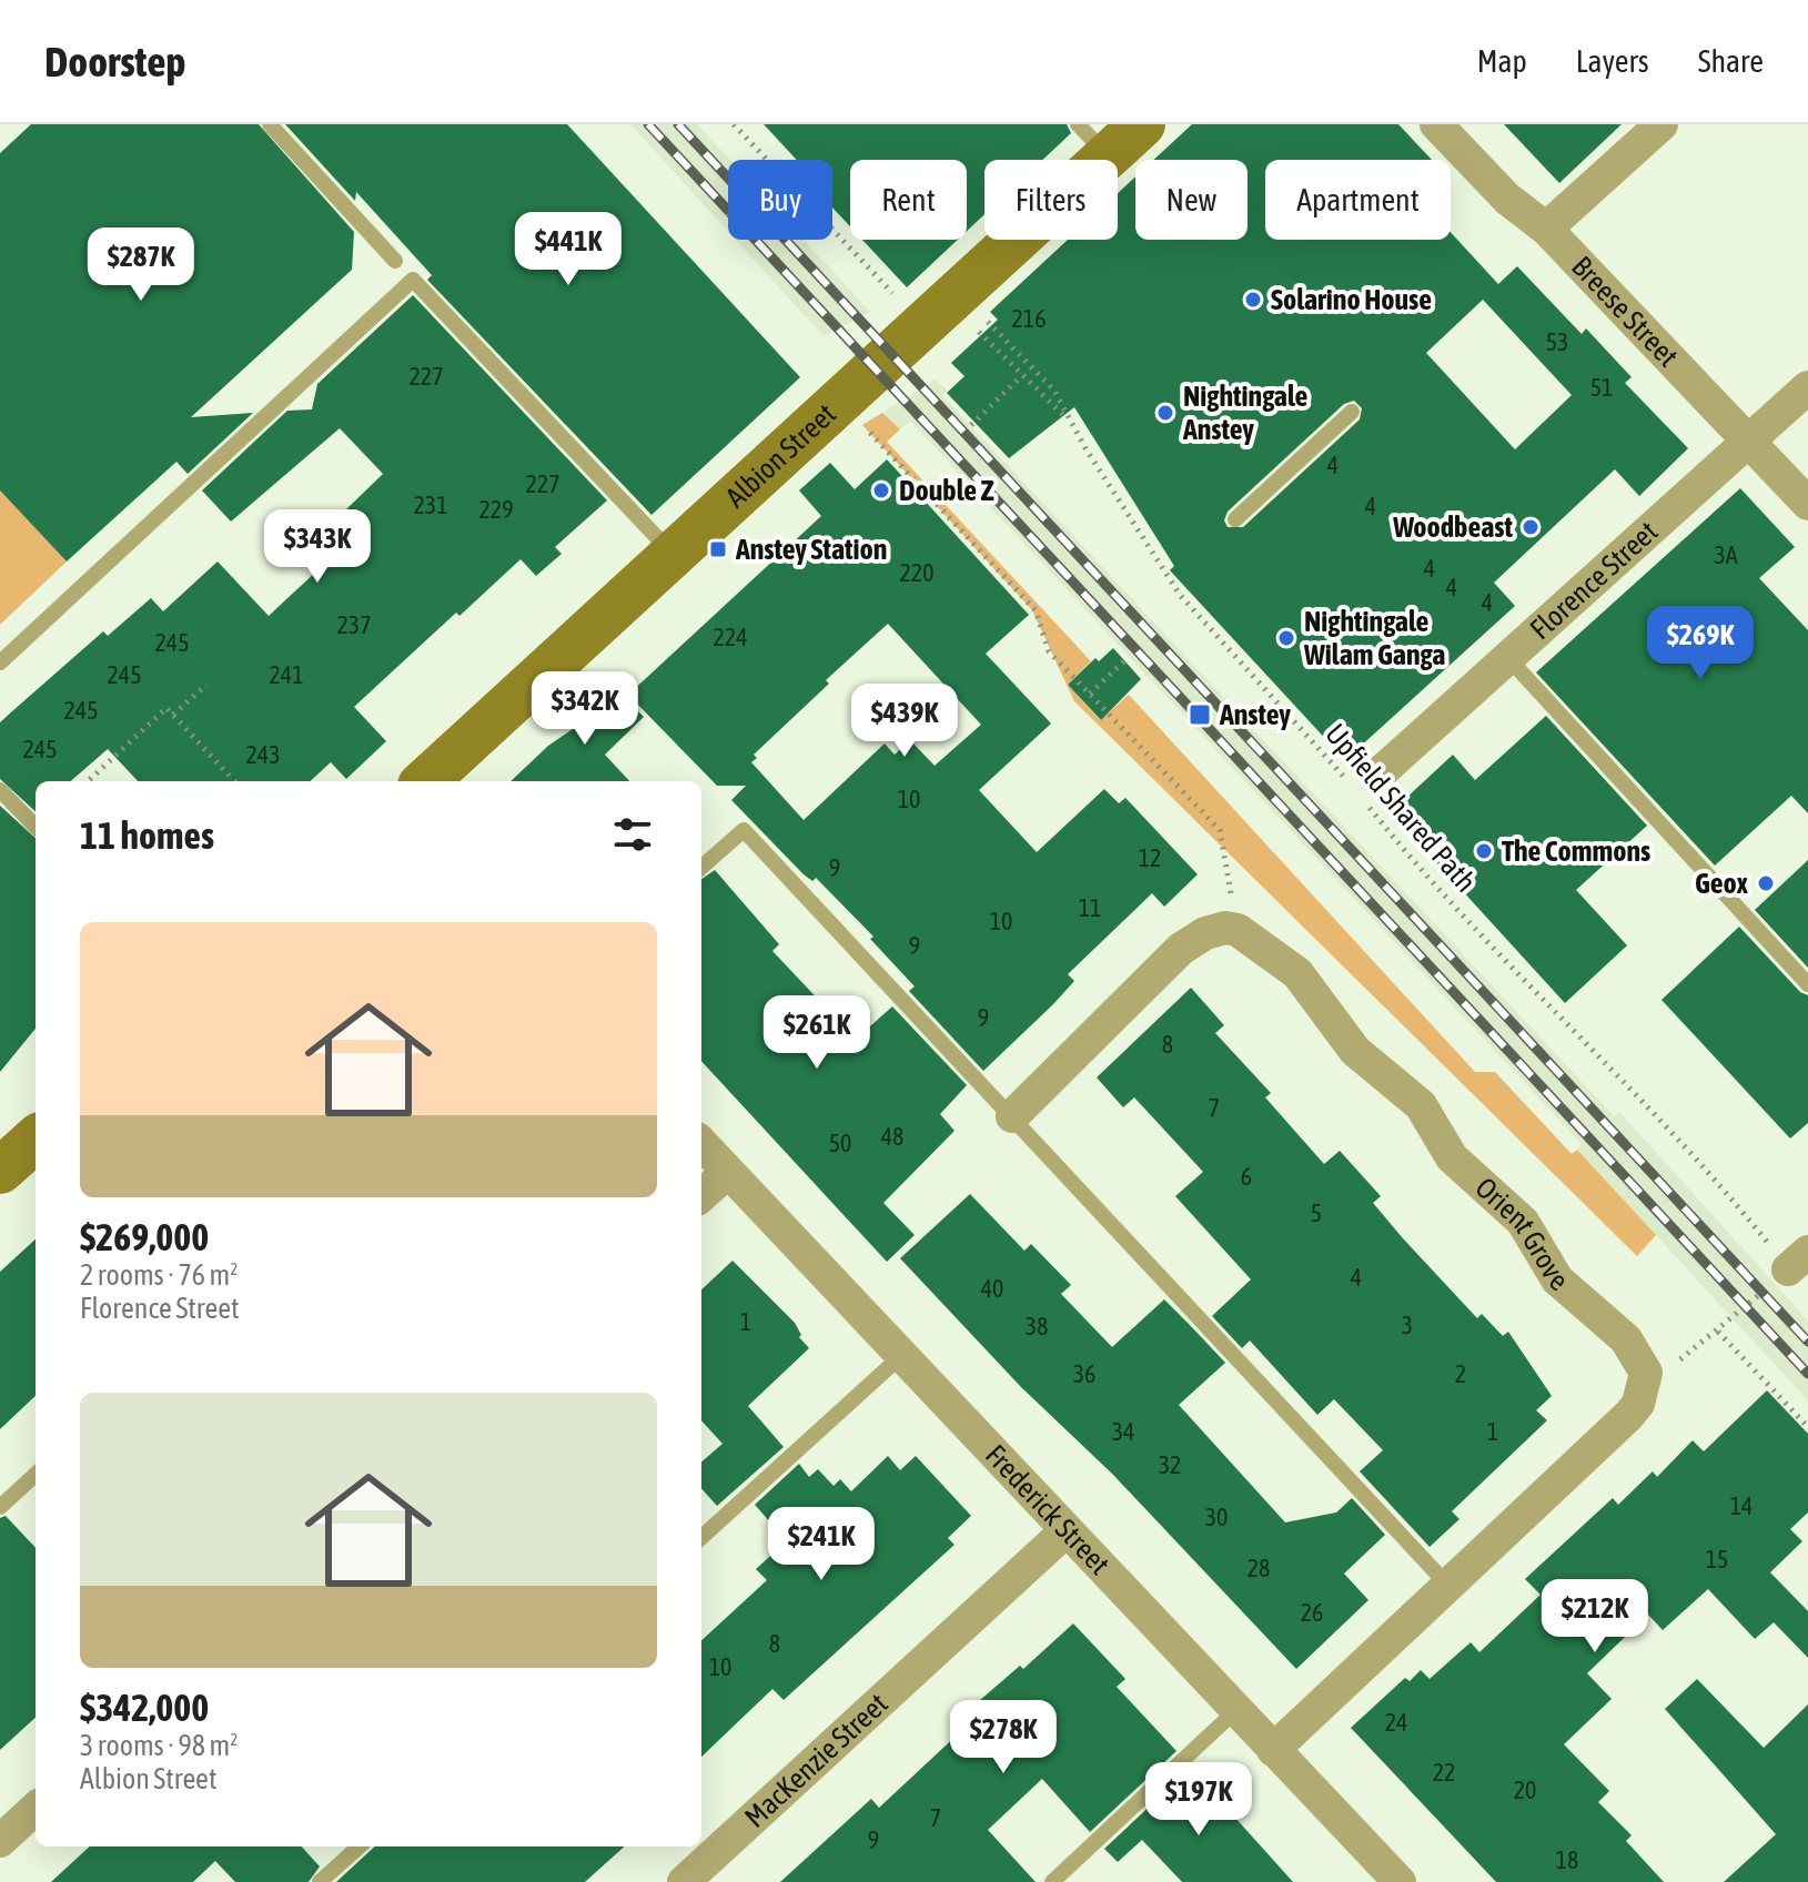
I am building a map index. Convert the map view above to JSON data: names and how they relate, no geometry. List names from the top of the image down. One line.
{"streets":{"street":["Breese Street","Albion Street","Florence Street","Orient Grove","Frederick Street","MacKenzie Street"],"path":["Upfield Shared Path"]},"crossings":[["Breese Street","Florence Street"],["Florence Street","Upfield Shared Path"],["Frederick Street","MacKenzie Street"]],"places":{"other":["Solarino House","Nightingale Anstey","Double Z","Woodbeast","Nightingale Wilam Ganga","The Commons","Geox"],"transit":["Anstey Station","Anstey"]},"house_numbers":["216","53","227","51","4","227","231","4","229","3A","4","220","4","4","237","224","245","245","241","245","245","243","10","12","9","11","10","9","9","8","7","48","50","6","5","4","40","1","3","38","36","2","34","1","32","14","30","15","28","26","8","10","24","22","20","7","9","18"],"page":{"header":"Doorstep","nav":["Map","Layers","Share"],"chip":["Buy","Rent","Filters","New","Apartment"],"price":["$441K","$287K","$343K","$269K","$342K","$439K","$261K","$241K","$212K","$278K","$197K"],"heading":"11 homes","list":[{"name":"$269,000","note":"2 rooms · 76 m² · Florence Street"},{"name":"$342,000","note":"3 rooms · 98 m² · Albion Street"}]}}
